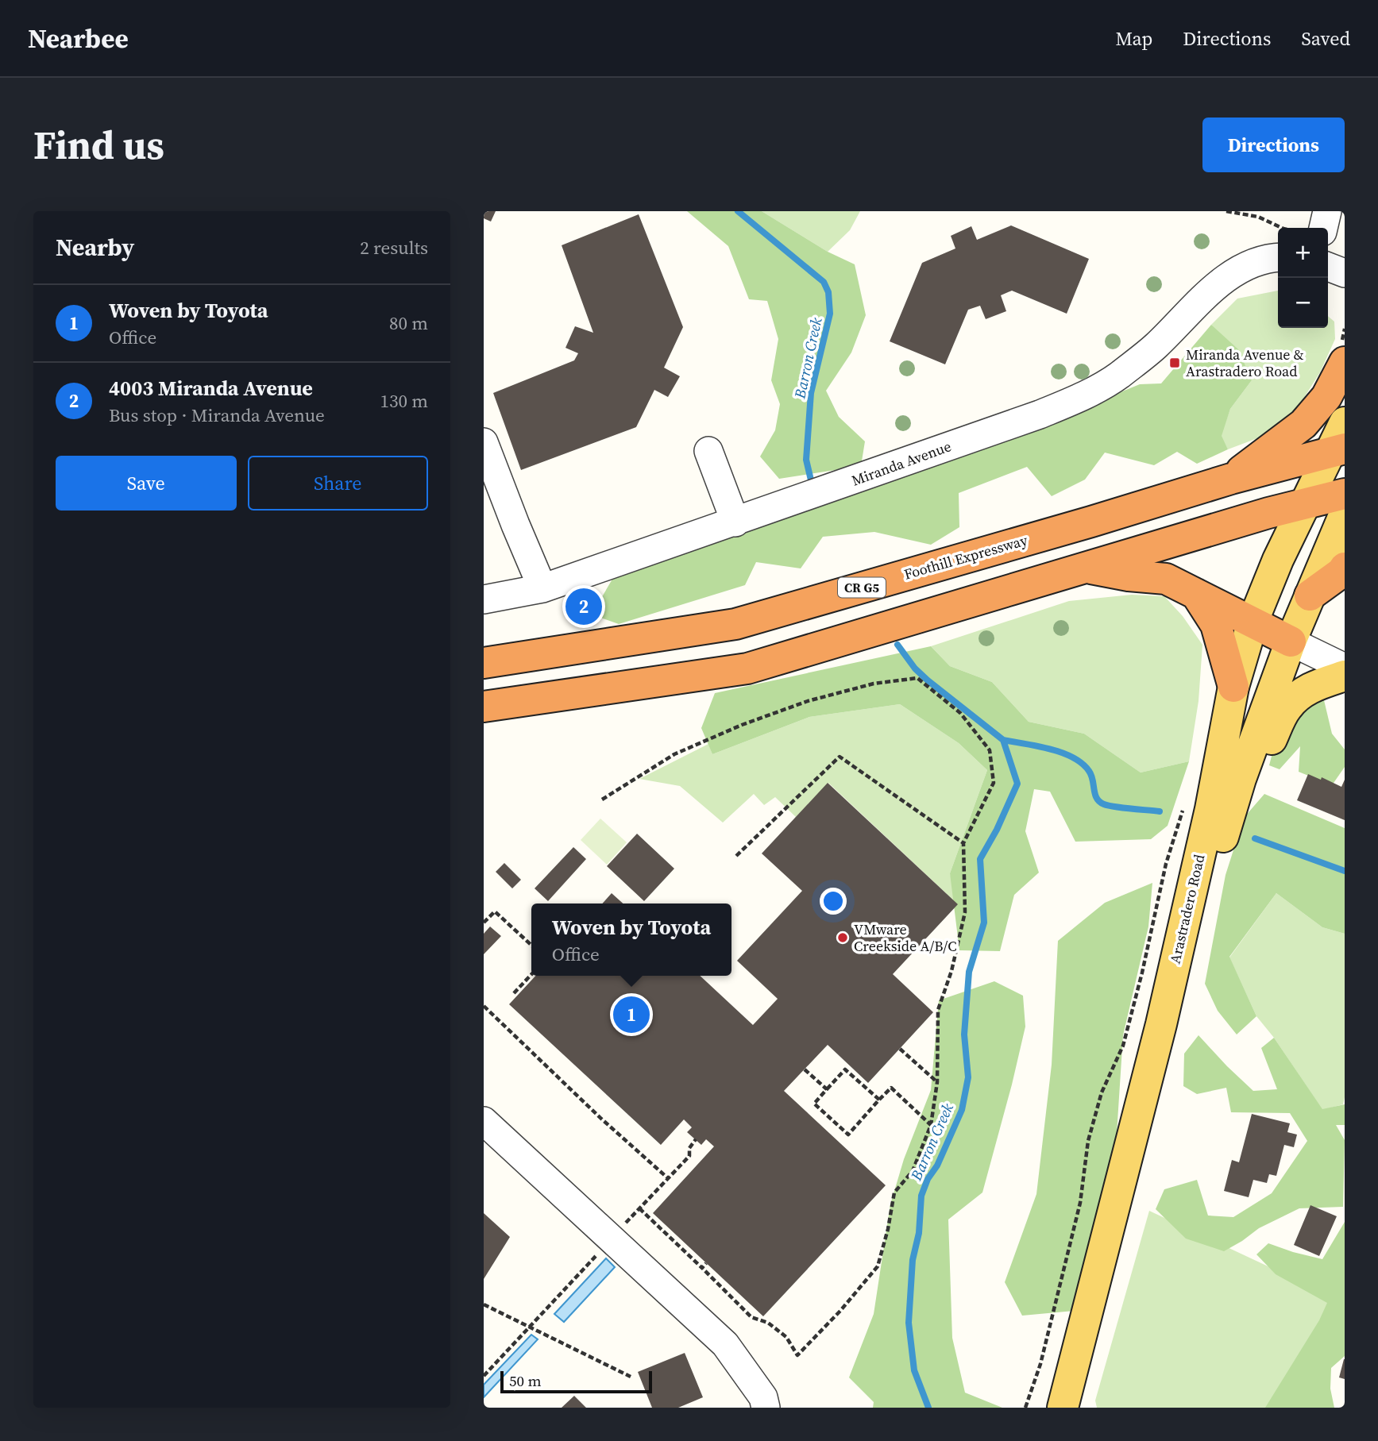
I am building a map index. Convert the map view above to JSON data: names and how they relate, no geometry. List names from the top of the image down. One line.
{"streets":{"highway":["Foothill Expressway","CR G5"],"main road":["Arastradero Road"],"street":["Miranda Avenue"]},"crossings":[["Foothill Expressway","Arastradero Road"]],"water":["Barron Creek"],"places":{"transit":["Miranda Avenue & Arastradero Road"],"other":["VMware Creekside A/B/C"]},"scale_bar":"50 m","page":{"header":"Nearbee","nav":["Map","Directions","Saved"],"buttons":["Directions",["Save","Share"]],"title":"Find us","heading":["Nearby","2 results"],"map_buttons":["+","−"],"list":[{"mark":"1","name":"Woven by Toyota","note":"Office","value":"80 m"},{"mark":"2","name":"4003 Miranda Avenue","note":"Bus stop · Miranda Avenue","value":"130 m"}],"pins":["2","1"],"popup":["Woven by Toyota","Office"],"scale":"50 m"}}
